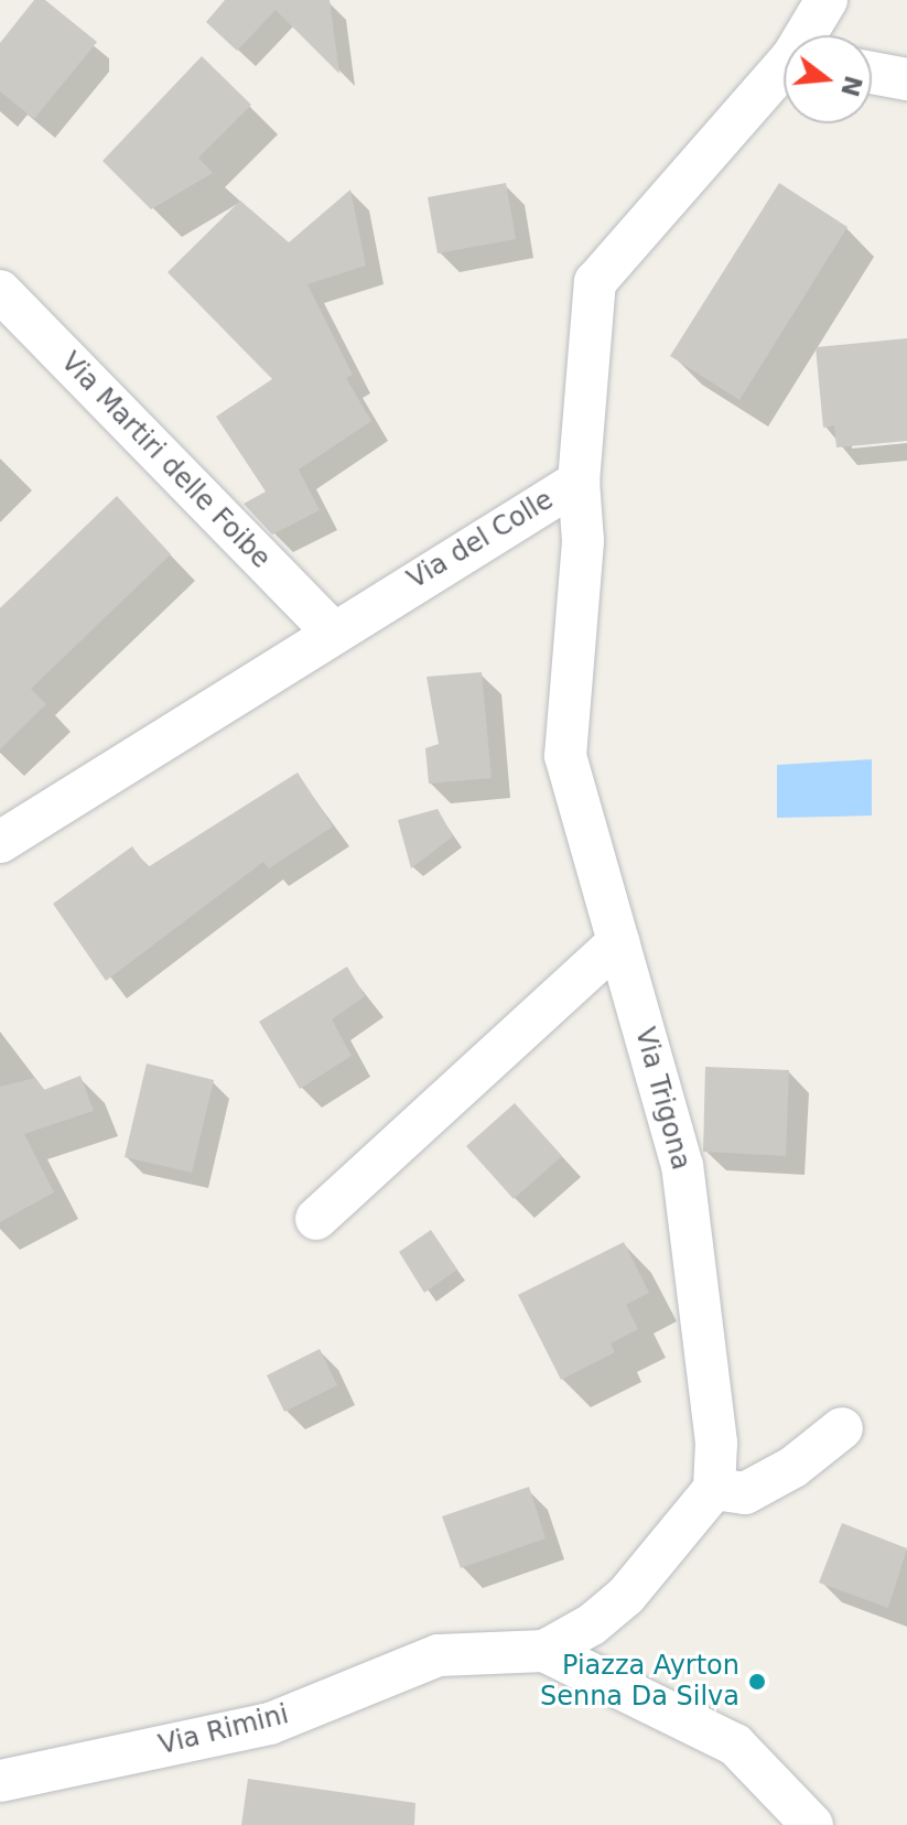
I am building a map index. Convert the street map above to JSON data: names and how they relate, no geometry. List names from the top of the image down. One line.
{"streets":{"street":["Via Martiri delle Foibe","Via del Colle","Via Trigona","Via Rimini"]},"crossings":[["Via Martiri delle Foibe","Via del Colle"],["Via del Colle","Via Trigona"]],"places":["Piazza Ayrton Senna Da Silva"],"north":"right"}
